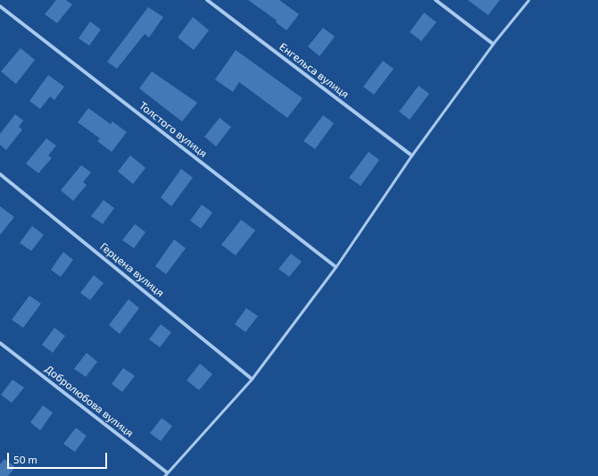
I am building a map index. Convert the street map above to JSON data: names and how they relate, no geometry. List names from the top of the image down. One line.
{"streets":{"street":["Енгельса вулиця","Толстого вулиця","Герцена вулиця","Добролюбова вулиця"]},"scale_bar":"50 m"}
